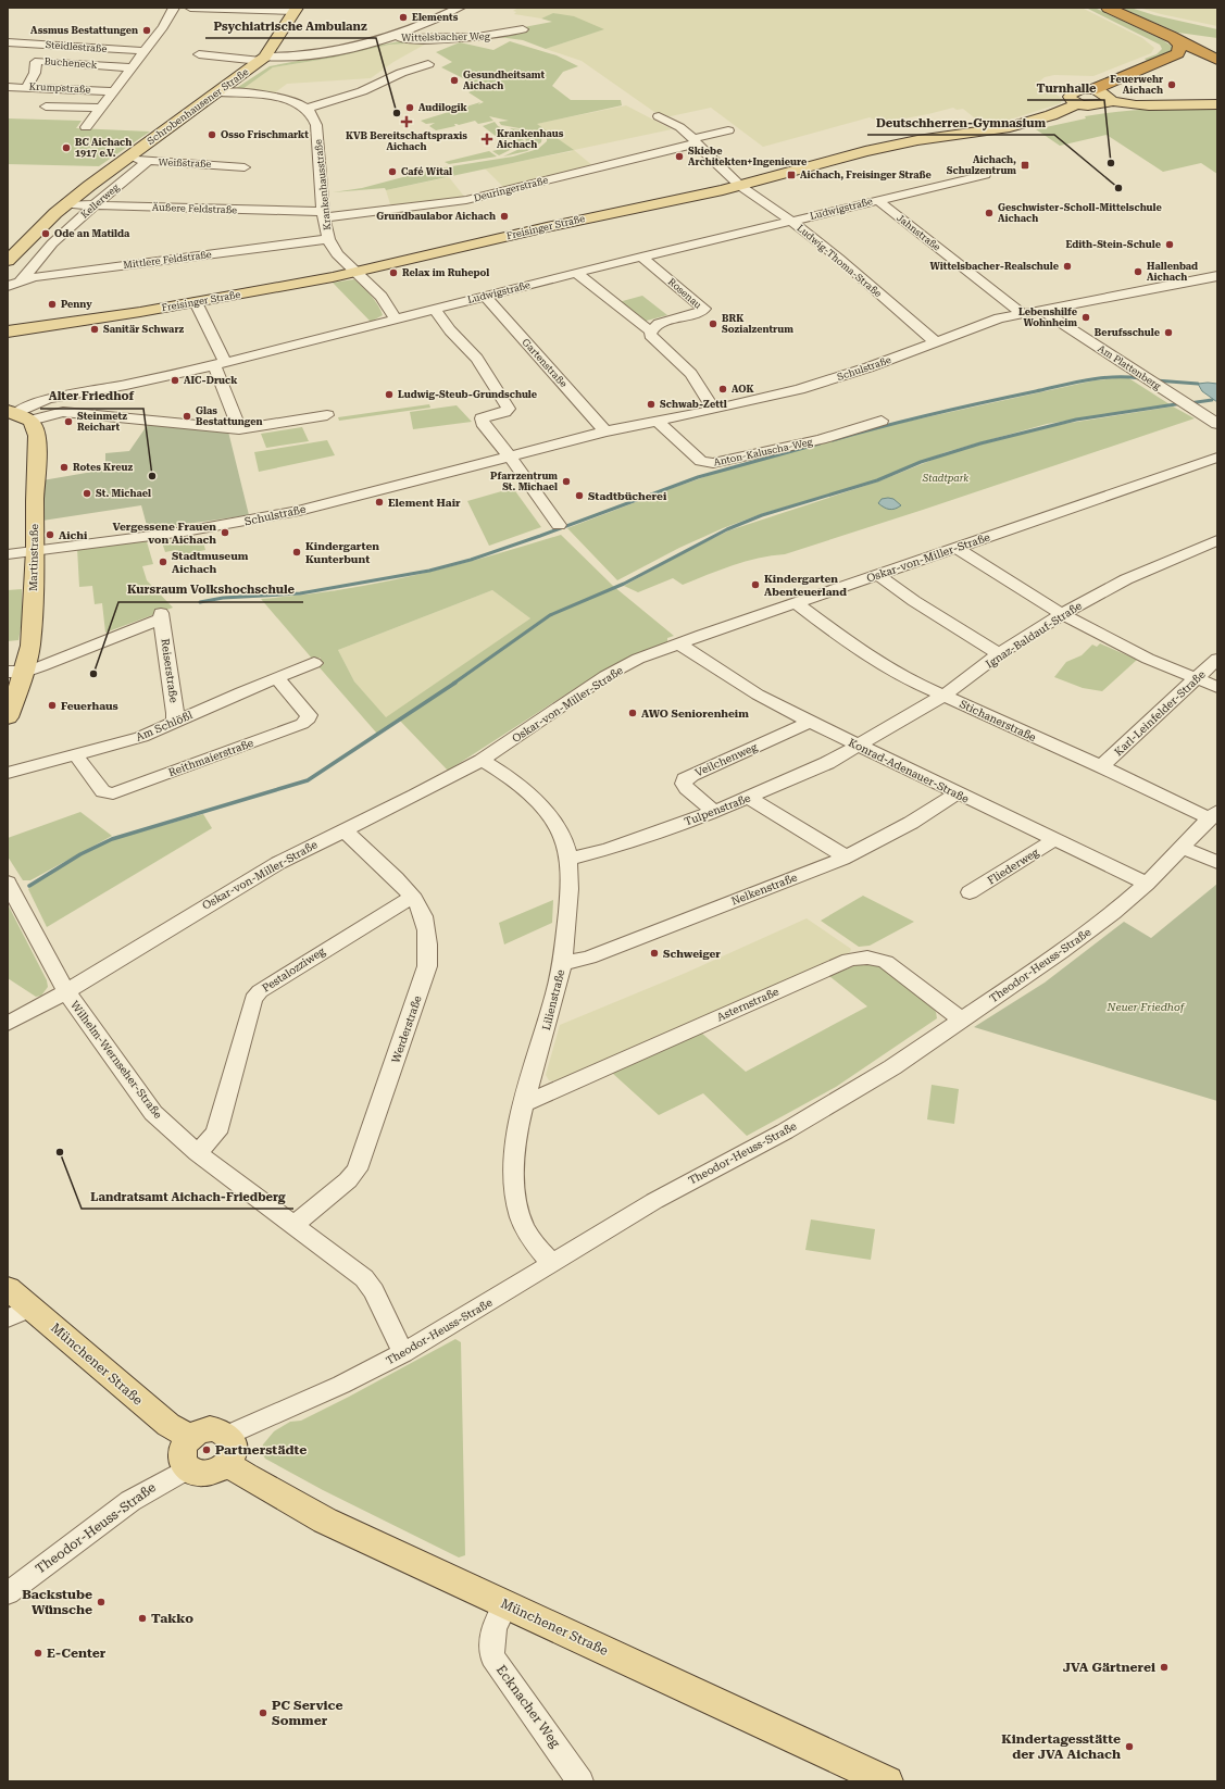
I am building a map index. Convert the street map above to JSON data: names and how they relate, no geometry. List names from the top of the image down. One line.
{"streets":{"main road":["Schrobenhausener Straße","Freisinger Straße","Martinstraße","Münchener Straße"],"street":["Wittelsbacher Weg","Steidlestraße","Bucheneck","Krumpstraße","Weißstraße","Krankenhausstraße","Deuringerstraße","Kellerweg","Äußere Feldstraße","Ludwigstraße","Jahnstraße","Mittlere Feldstraße","Ludwig-Thoma-Straße","Rosenau","Gartenstraße","Am Plattenberg","Schulstraße","Anton-Kaluscha-Weg","Oskar-von-Miller-Straße","Ignaz-Baldauf-Straße","Reiserstraße","Karl-Leinfelder-Straße","Stichanerstraße","Am Schlößl","Reithmaierstraße","Veilchenweg","Konrad-Adenauer-Straße","Tulpenstraße","Fliederweg","Nelkenstraße","Theodor-Heuss-Straße","Pestalozziweg","Lilienstraße","Asternstraße","Werderstraße","Wilhelm-Wernseher-Straße","Ecknacher Weg"]},"crossings":[["Wittelsbacher Weg","Schrobenhausener Straße"],["Bucheneck","Krumpstraße"],["Schrobenhausener Straße","Weißstraße"],["Schrobenhausener Straße","Äußere Feldstraße"],["Weißstraße","Kellerweg"],["Krankenhausstraße","Deuringerstraße"],["Krankenhausstraße","Äußere Feldstraße"],["Krankenhausstraße","Ludwigstraße"],["Krankenhausstraße","Freisinger Straße"],["Krankenhausstraße","Mittlere Feldstraße"],["Deuringerstraße","Äußere Feldstraße"],["Deuringerstraße","Ludwig-Thoma-Straße"],["Kellerweg","Äußere Feldstraße"],["Kellerweg","Mittlere Feldstraße"],["Ludwigstraße","Jahnstraße"],["Ludwigstraße","Ludwig-Thoma-Straße"],["Ludwigstraße","Rosenau"],["Ludwigstraße","Gartenstraße"],["Ludwigstraße","Martinstraße"],["Freisinger Straße","Ludwig-Thoma-Straße"],["Jahnstraße","Schulstraße"],["Ludwig-Thoma-Straße","Schulstraße"],["Gartenstraße","Schulstraße"],["Am Plattenberg","Schulstraße"],["Schulstraße","Anton-Kaluscha-Weg"],["Schulstraße","Martinstraße"],["Martinstraße","Reiserstraße"],["Oskar-von-Miller-Straße","Stichanerstraße"],["Oskar-von-Miller-Straße","Konrad-Adenauer-Straße"],["Oskar-von-Miller-Straße","Lilienstraße"],["Oskar-von-Miller-Straße","Werderstraße"],["Oskar-von-Miller-Straße","Wilhelm-Wernseher-Straße"],["Ignaz-Baldauf-Straße","Stichanerstraße"],["Ignaz-Baldauf-Straße","Konrad-Adenauer-Straße"],["Ignaz-Baldauf-Straße","Tulpenstraße"],["Reiserstraße","Am Schlößl"],["Karl-Leinfelder-Straße","Stichanerstraße"],["Stichanerstraße","Theodor-Heuss-Straße"],["Am Schlößl","Reithmaierstraße"],["Veilchenweg","Konrad-Adenauer-Straße"],["Veilchenweg","Tulpenstraße"],["Konrad-Adenauer-Straße","Tulpenstraße"],["Konrad-Adenauer-Straße","Fliederweg"],["Konrad-Adenauer-Straße","Nelkenstraße"],["Konrad-Adenauer-Straße","Theodor-Heuss-Straße"],["Tulpenstraße","Lilienstraße"],["Nelkenstraße","Lilienstraße"],["Theodor-Heuss-Straße","Lilienstraße"],["Theodor-Heuss-Straße","Asternstraße"],["Theodor-Heuss-Straße","Wilhelm-Wernseher-Straße"],["Theodor-Heuss-Straße","Münchener Straße"],["Pestalozziweg","Werderstraße"],["Pestalozziweg","Wilhelm-Wernseher-Straße"],["Lilienstraße","Asternstraße"],["Werderstraße","Wilhelm-Wernseher-Straße"],["Münchener Straße","Ecknacher Weg"]],"parks":["Stadtpark","Neuer Friedhof"],"places":{"other":["Elements","Assmus Bestattungen","Gesundheitsamt Aichach","Feuerwehr Aichach","Audilogik","Psychiatrische Ambulanz","Osso Frischmarkt","BC Aichach 1917 e.V.","Skiebe Architekten+Ingenieure","Turnhalle","Café Wital","Deutschherren-Gymnasium","Geschwister-Scholl-Mittelschule Aichach","Grundbaulabor Aichach","Ode an Matilda","Edith-Stein-Schule","Wittelsbacher-Realschule","Hallenbad Aichach","Relax im Ruhepol","Penny","Lebenshilfe Wohnheim","BRK Sozialzentrum","Sanitär Schwarz","Berufsschule","AIC-Druck","AOK","Ludwig-Steub-Grundschule","Schwab-Zettl","Glas Bestattungen","Steinmetz Reichart","Rotes Kreuz","Alter Friedhof","Pfarrzentrum St. Michael","St. Michael","Stadtbücherei","Element Hair","Vergessene Frauen von Aichach","Aichi","Kindergarten Kunterbunt","Stadtmuseum Aichach","Kindergarten Abenteuerland","Kursraum Volkshochschule","Feuerhaus","AWO Seniorenheim","Schweiger","Landratsamt Aichach-Friedberg","Partnerstädte","Backstube Wünsche","Takko","E-Center","JVA Gärtnerei","PC Service Sommer","Kindertagesstätte der JVA Aichach"],"health":["KVB Bereitschaftspraxis Aichach","Krankenhaus Aichach"],"transit":["Aichach, Schulzentrum","Aichach, Freisinger Straße"]}}
